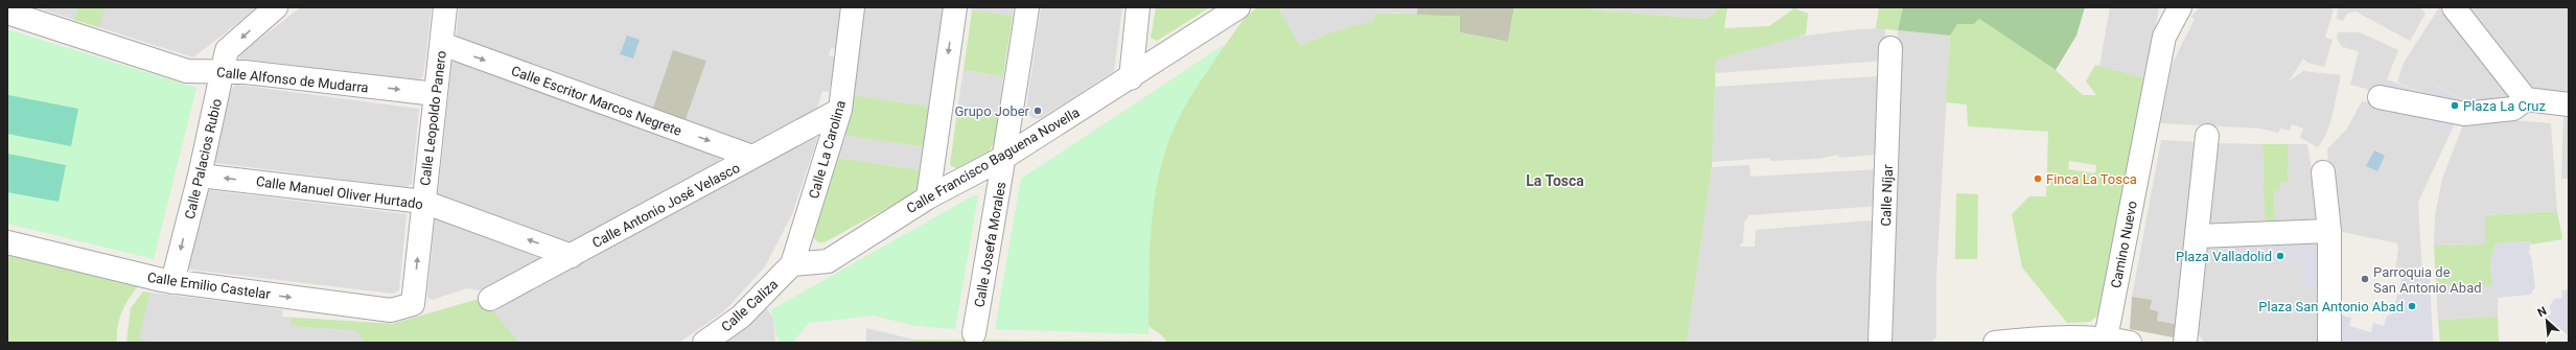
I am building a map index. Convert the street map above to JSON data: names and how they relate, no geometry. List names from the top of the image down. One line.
{"streets":{"street":["Calle Alfonso de Mudarra","Calle Escritor Marcos Negrete","Calle Leopoldo Panero","Calle La Carolina","Calle Palacios Rubio","Calle Francisco Baguena Novella","Calle Manuel Oliver Hurtado","Calle Níjar","Calle Antonio José Velasco","Calle Josefa Morales","Camino Nuevo","Calle Emilio Castelar","Calle Caliza"]},"crossings":[["Calle Alfonso de Mudarra","Calle Leopoldo Panero"],["Calle Alfonso de Mudarra","Calle Palacios Rubio"],["Calle Escritor Marcos Negrete","Calle Leopoldo Panero"],["Calle Escritor Marcos Negrete","Calle Antonio José Velasco"],["Calle Leopoldo Panero","Calle Manuel Oliver Hurtado"],["Calle Leopoldo Panero","Calle Emilio Castelar"],["Calle La Carolina","Calle Francisco Baguena Novella"],["Calle La Carolina","Calle Antonio José Velasco"],["Calle La Carolina","Calle Caliza"],["Calle Palacios Rubio","Calle Manuel Oliver Hurtado"],["Calle Palacios Rubio","Calle Emilio Castelar"],["Calle Francisco Baguena Novella","Calle Josefa Morales"],["Calle Francisco Baguena Novella","Calle Caliza"],["Calle Manuel Oliver Hurtado","Calle Antonio José Velasco"]],"one_way":["Calle Alfonso de Mudarra","Calle Escritor Marcos Negrete","Calle Palacios Rubio","Calle Manuel Oliver Hurtado","Calle Emilio Castelar"],"districts":["La Tosca"],"places":["Plaza La Cruz","Grupo Jober","Finca La Tosca","Plaza Valladolid","Parroquia de San Antonio Abad","Plaza San Antonio Abad"],"north":"top left"}
